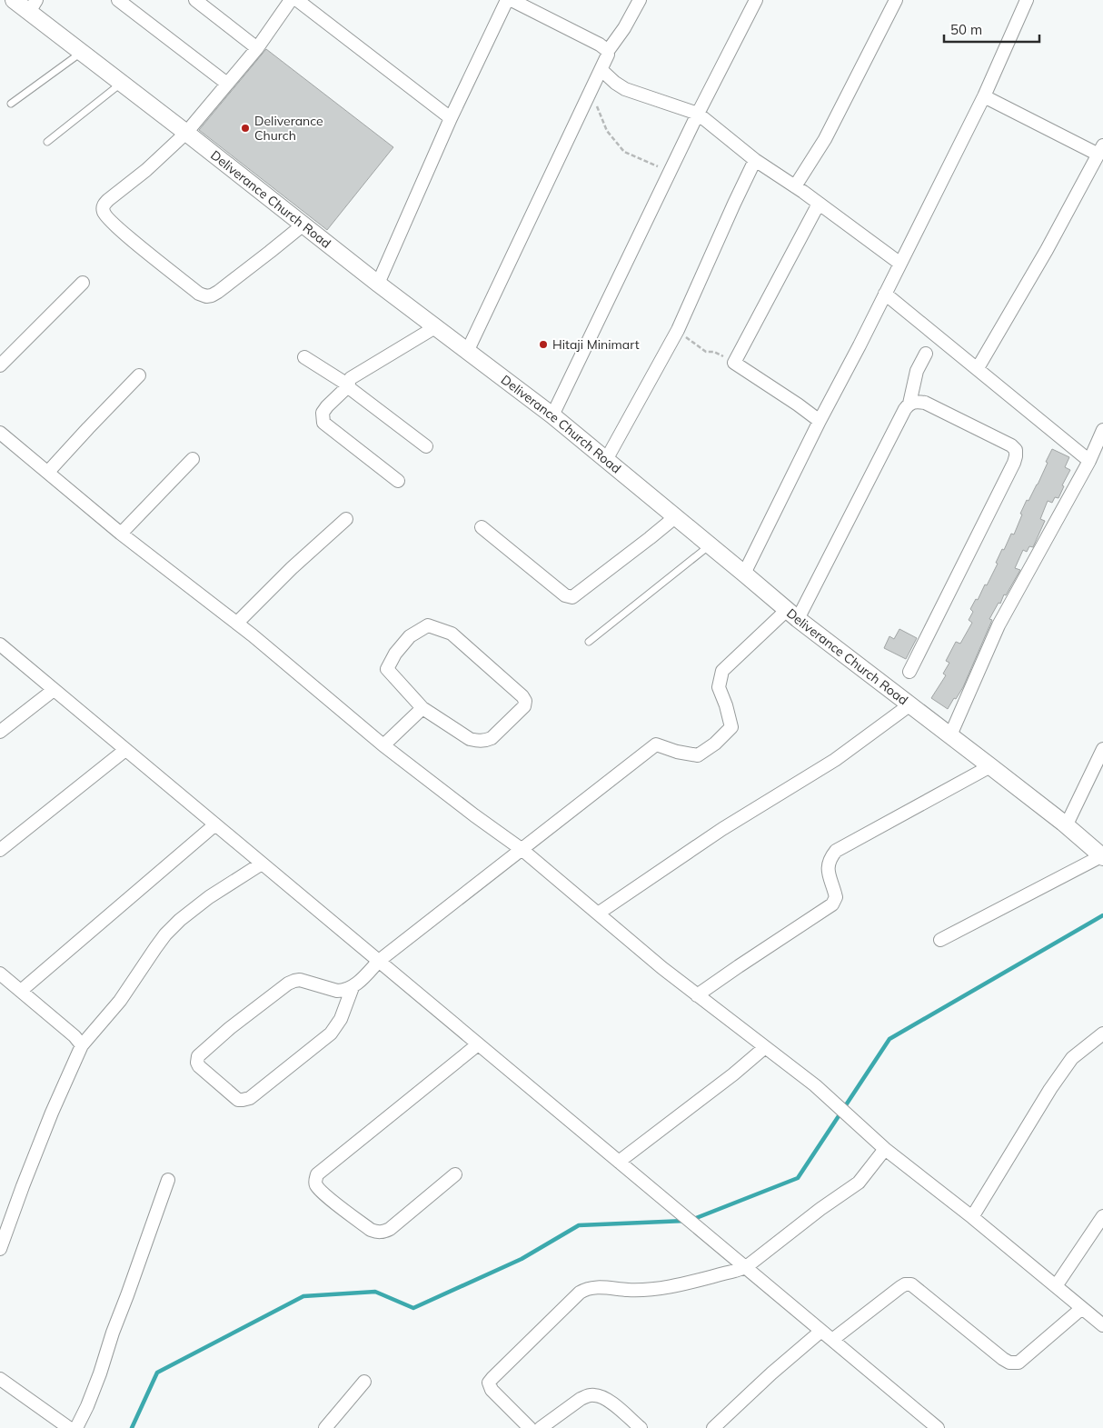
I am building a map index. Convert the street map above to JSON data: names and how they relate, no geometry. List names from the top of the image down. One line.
{"streets":{"street":["Deliverance Church Road"]},"places":["Deliverance Church","Hitaji Minimart"],"scale_bar":"50 m"}
